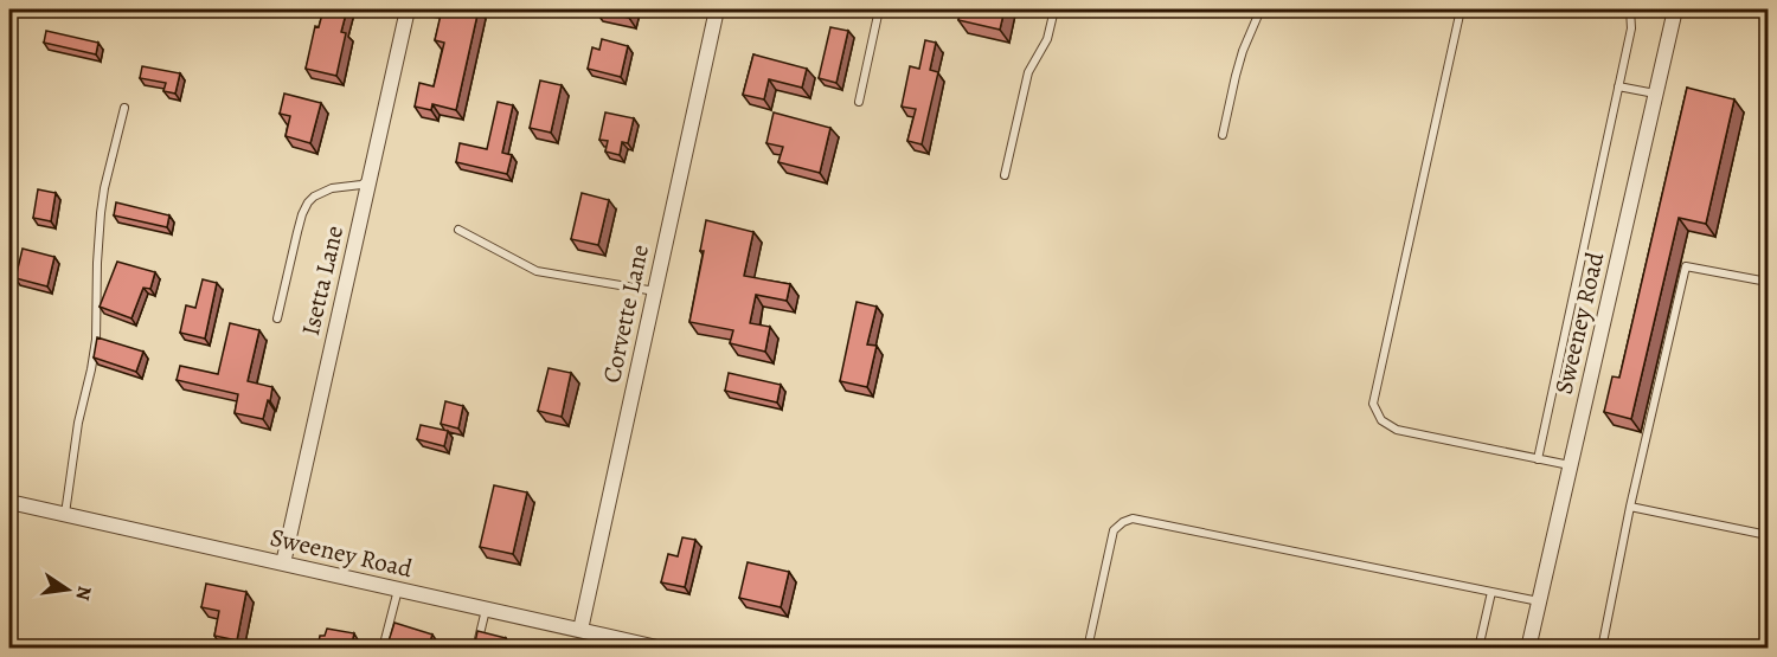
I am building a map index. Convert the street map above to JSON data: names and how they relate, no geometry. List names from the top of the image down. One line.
{"streets":{"street":["Isetta Lane","Corvette Lane","Sweeney Road"]},"crossings":[["Isetta Lane","Sweeney Road"],["Corvette Lane","Sweeney Road"]],"north":"right"}
